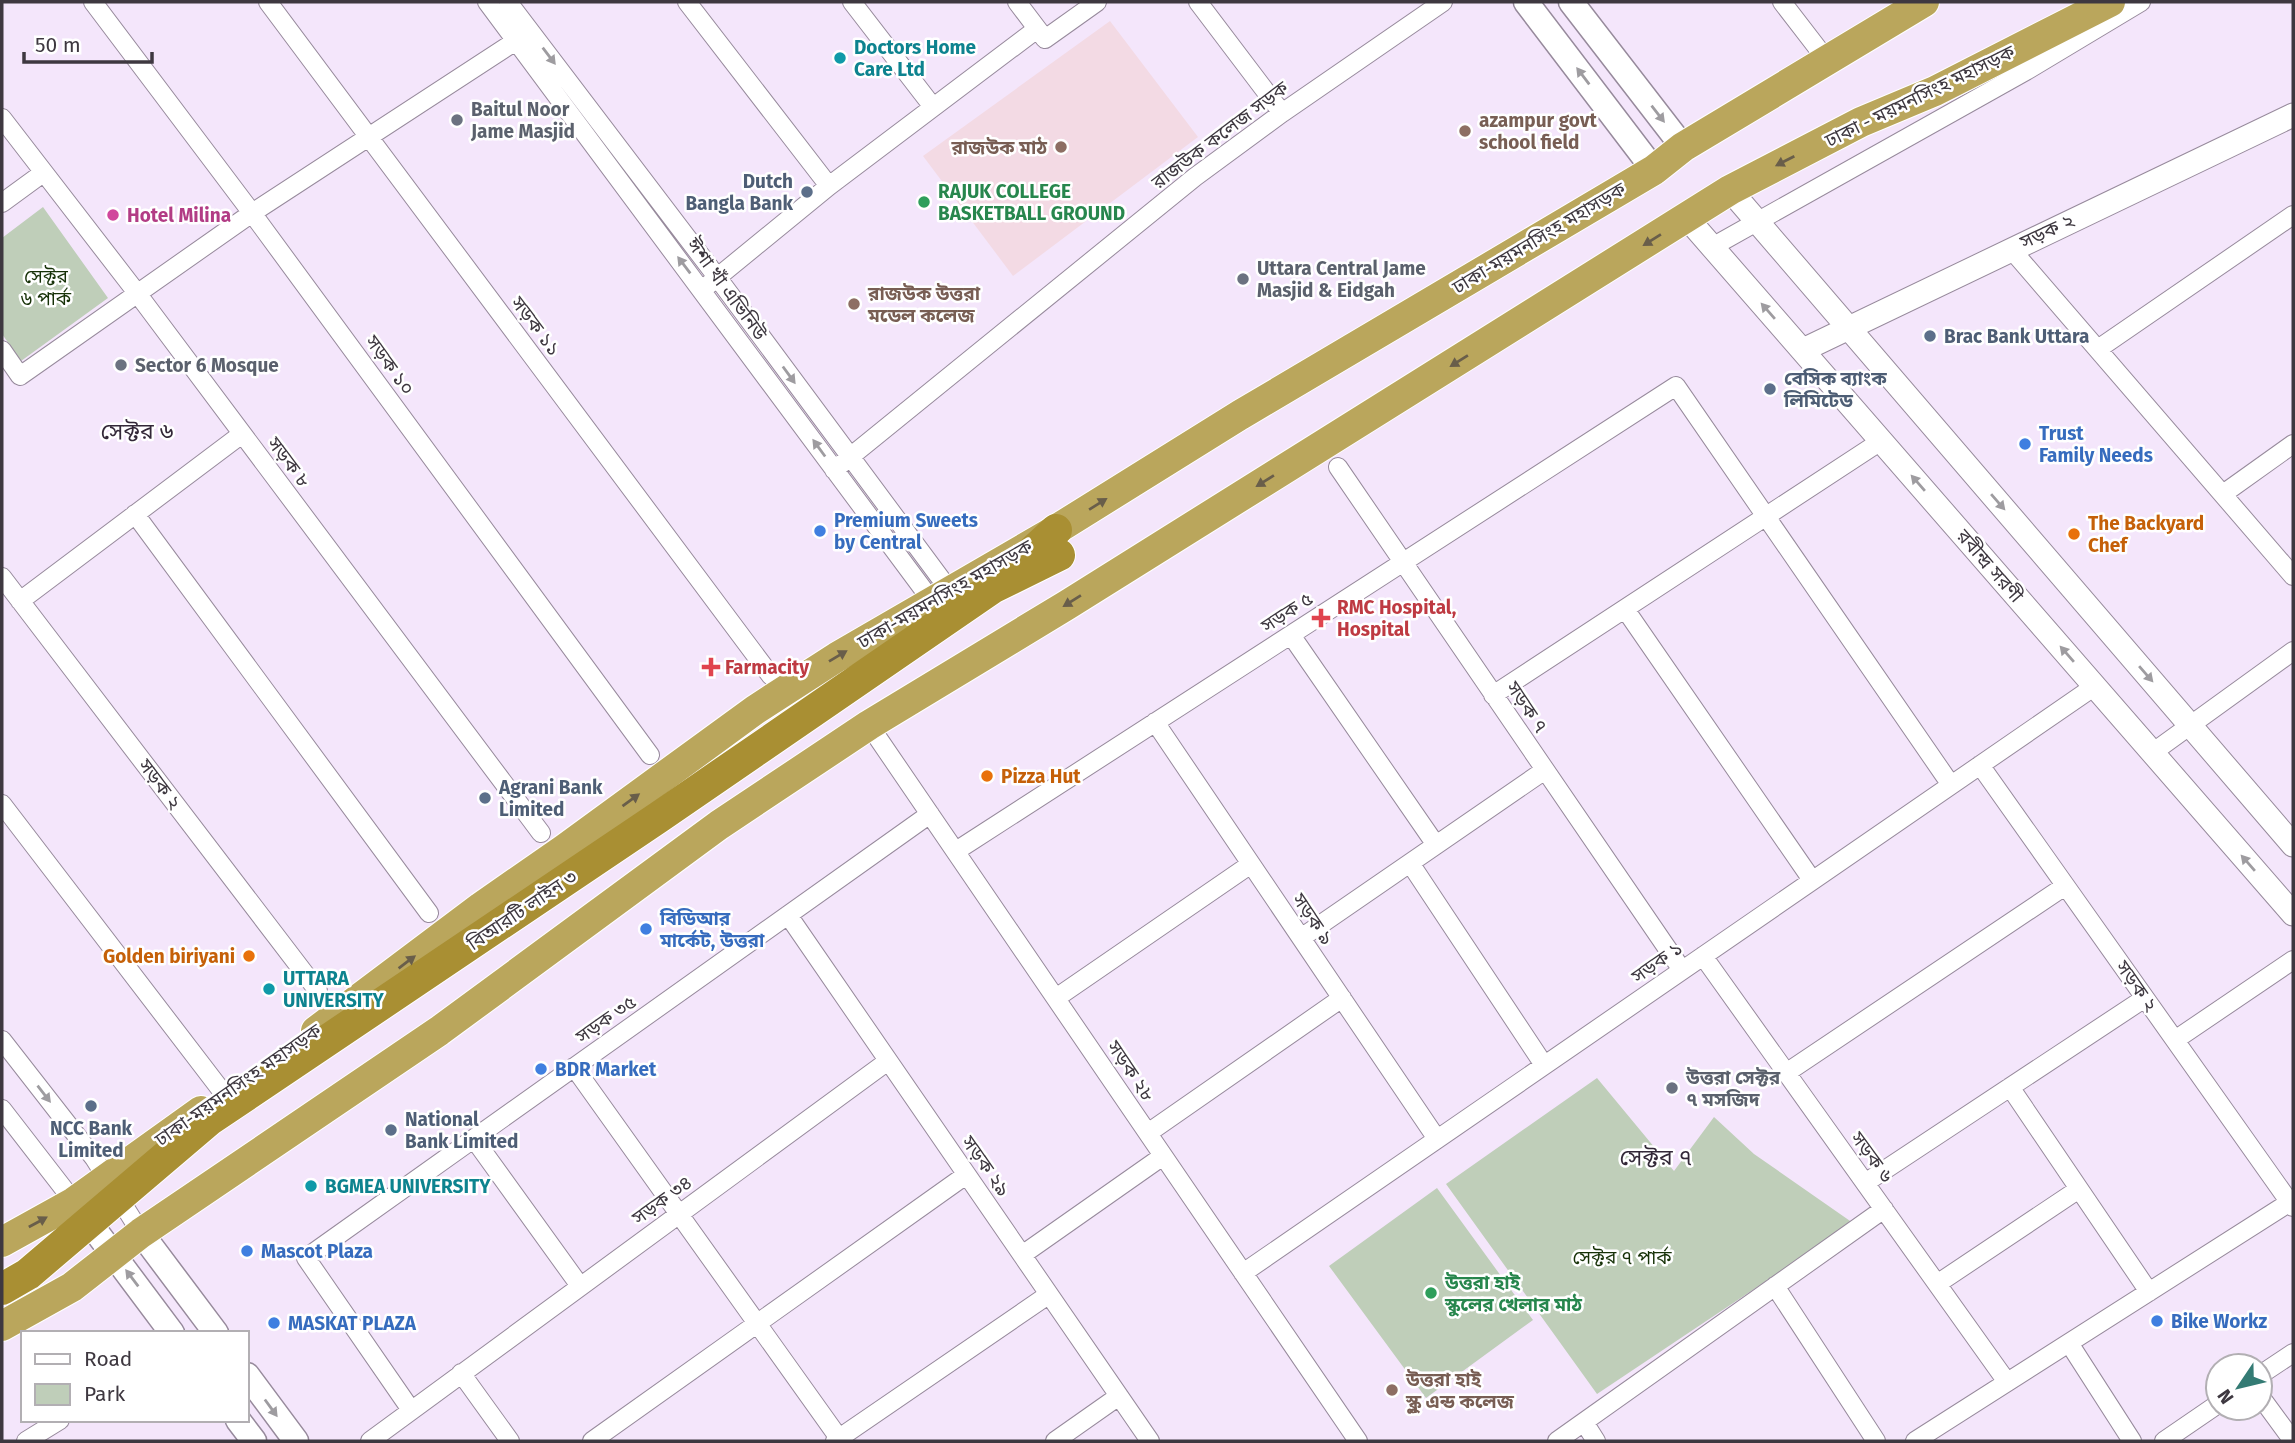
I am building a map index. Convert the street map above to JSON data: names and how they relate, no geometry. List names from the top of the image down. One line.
{"streets":{"highway":["ঢাকা - ময়মনসিংহ মহাসড়ক","ঢাকা-ময়মনসিংহ মহাসড়ক","বিআরটি লাইন ৩"],"street":["রাজউক কলেজ সড়ক","সড়ক ২","ঈশা খাঁ এভিনিউ","সড়ক ১১","সড়ক ১০","সড়ক ৮","রবীন্দ্র সরণী","সড়ক ৫","সড়ক ৭","সড়ক ৯","সড়ক ১","সড়ক ৩৫","সড়ক ২৮","সড়ক ৬","সড়ক ২৯","সড়ক ৩৪"]},"crossings":[["রাজউক কলেজ সড়ক","ঈশা খাঁ এভিনিউ"],["সড়ক ২","রবীন্দ্র সরণী"],["সড়ক ২","সড়ক ১"],["ঢাকা-ময়মনসিংহ মহাসড়ক","ঈশা খাঁ এভিনিউ"],["ঢাকা-ময়মনসিংহ মহাসড়ক","বিআরটি লাইন ৩"],["রবীন্দ্র সরণী","সড়ক ১"],["সড়ক ৫","সড়ক ৭"],["সড়ক ৫","সড়ক ৯"],["সড়ক ৫","সড়ক ২৮"],["সড়ক ৭","সড়ক ১"],["সড়ক ৯","সড়ক ১"],["সড়ক ১","সড়ক ২৮"],["সড়ক ১","সড়ক ৬"],["সড়ক ৩৫","সড়ক ২৮"],["সড়ক ৩৫","সড়ক ২৯"],["সড়ক ৩৫","সড়ক ৩৪"],["সড়ক ২৯","সড়ক ৩৪"]],"one_way":["ঢাকা - ময়মনসিংহ মহাসড়ক"],"districts":["সেক্টর ৬","সেক্টর ৭"],"parks":["সেক্টর ৬ পার্ক","সেক্টর ৭ পার্ক"],"places":{"other":["Doctors Home Care Ltd","Baitul Noor Jame Masjid","azampur govt school field","রাজউক মাঠ","Dutch Bangla Bank","RAJUK COLLEGE BASKETBALL GROUND","Hotel Milina","Uttara Central Jame Masjid & Eidgah","রাজউক উত্তরা মডেল কলেজ","Brac Bank Uttara","Sector 6 Mosque","বেসিক ব্যাংক লিমিটেড","Trust Family Needs","Premium Sweets by Central","The Backyard Chef","Pizza Hut","Agrani Bank Limited","বিডিআর মার্কেট, উত্তরা","Golden biriyani","UTTARA UNIVERSITY","BDR Market","উত্তরা সেক্টর ৭ মসজিদ","NCC Bank Limited","National Bank Limited","BGMEA UNIVERSITY","Mascot Plaza","উত্তরা হাই স্কুলের খেলার মাঠ","Bike Workz","MASKAT PLAZA","উত্তরা হাই স্কুল এন্ড কলেজ"],"health":["RMC Hospital, Hospital","Farmacity"]},"legend":["Road","Park"],"scale_bar":"50 m","north":"bottom left"}
